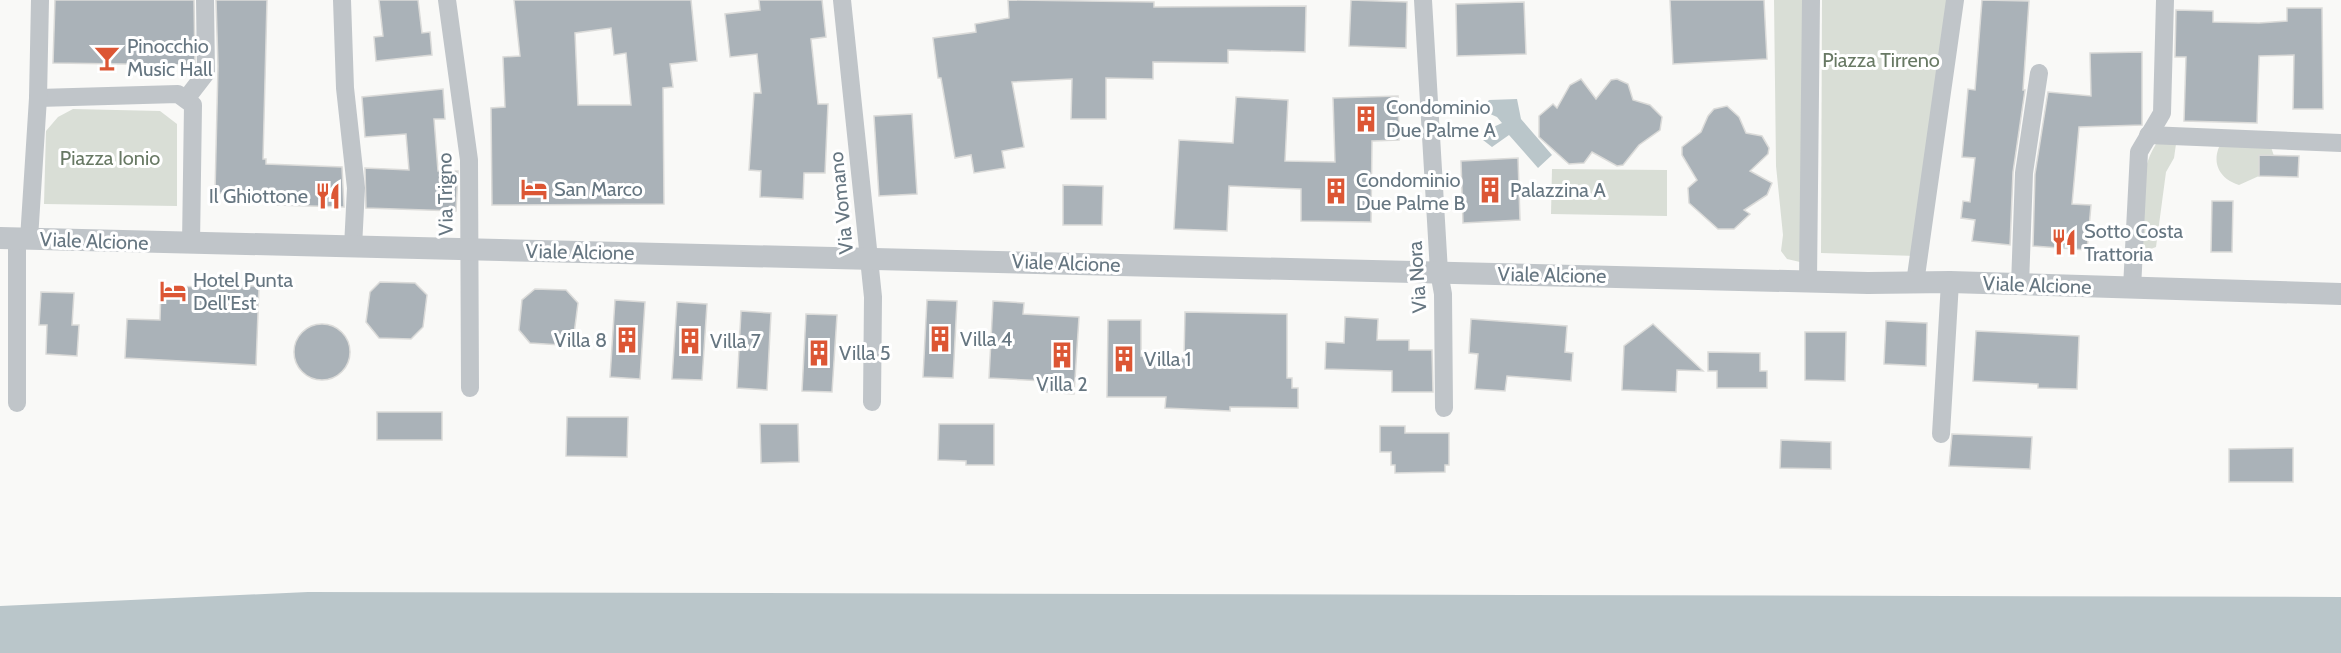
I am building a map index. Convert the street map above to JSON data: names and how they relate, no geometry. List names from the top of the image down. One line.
{"streets":{"street":["Via Trigno","Via Vomano","Viale Alcione","Via Nora"]},"crossings":[["Via Trigno","Viale Alcione"],["Via Vomano","Viale Alcione"],["Viale Alcione","Via Nora"]],"parks":["Piazza Tirreno","Piazza Ionio"],"places":{"bar":["Pinocchio Music Hall"],"building":["Condominio Due Palme A","Palazzina A","Condominio Due Palme B","Villa 4","Villa 8","Villa 7","Villa 5","Villa 2","Villa 1"],"hotel":["San Marco","Hotel Punta Dell'Est"],"restaurant":["Il Ghiottone","Sotto Costa Trattoria"]}}
